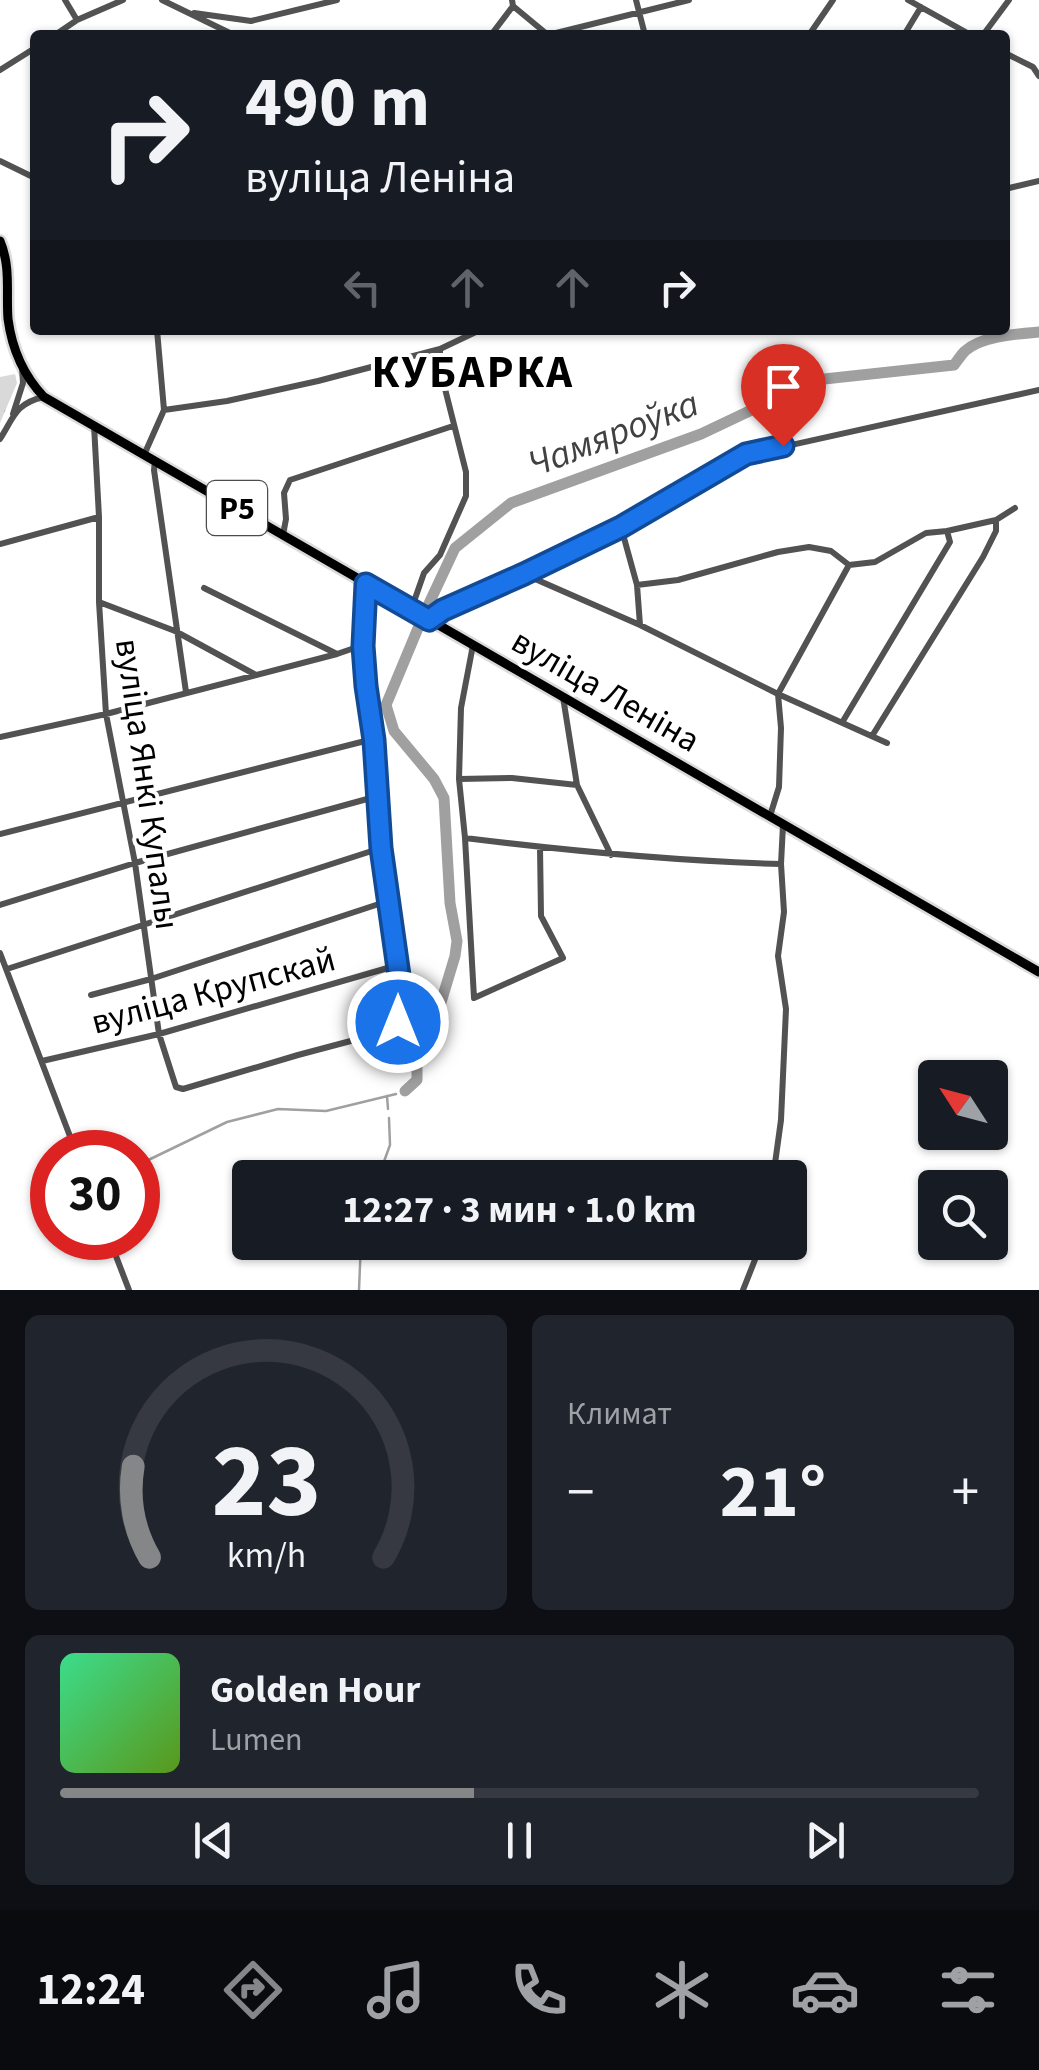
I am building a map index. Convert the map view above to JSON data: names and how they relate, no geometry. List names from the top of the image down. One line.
{"streets":{"main road":["Р5","вуліца Леніна"],"street":["вуліца Янкі Купалы","вуліца Крупскай"]},"crossings":[["вуліца Леніна","вуліца Янкі Купалы"],["вуліца Янкі Купалы","вуліца Крупскай"]],"districts":["КУБАРКА"],"water":["Чамяроўка"],"north":"top left","page":{"turn":["490 m","вуліца Леніна"],"limit":"30","trip":"12:27 · 3 мин · 1.0 km","tile":"Климат","heat":["−","21°","+"],"song":["Golden Hour","Lumen"],"tabs":"12:24","gauge":["23","km/h"]}}
